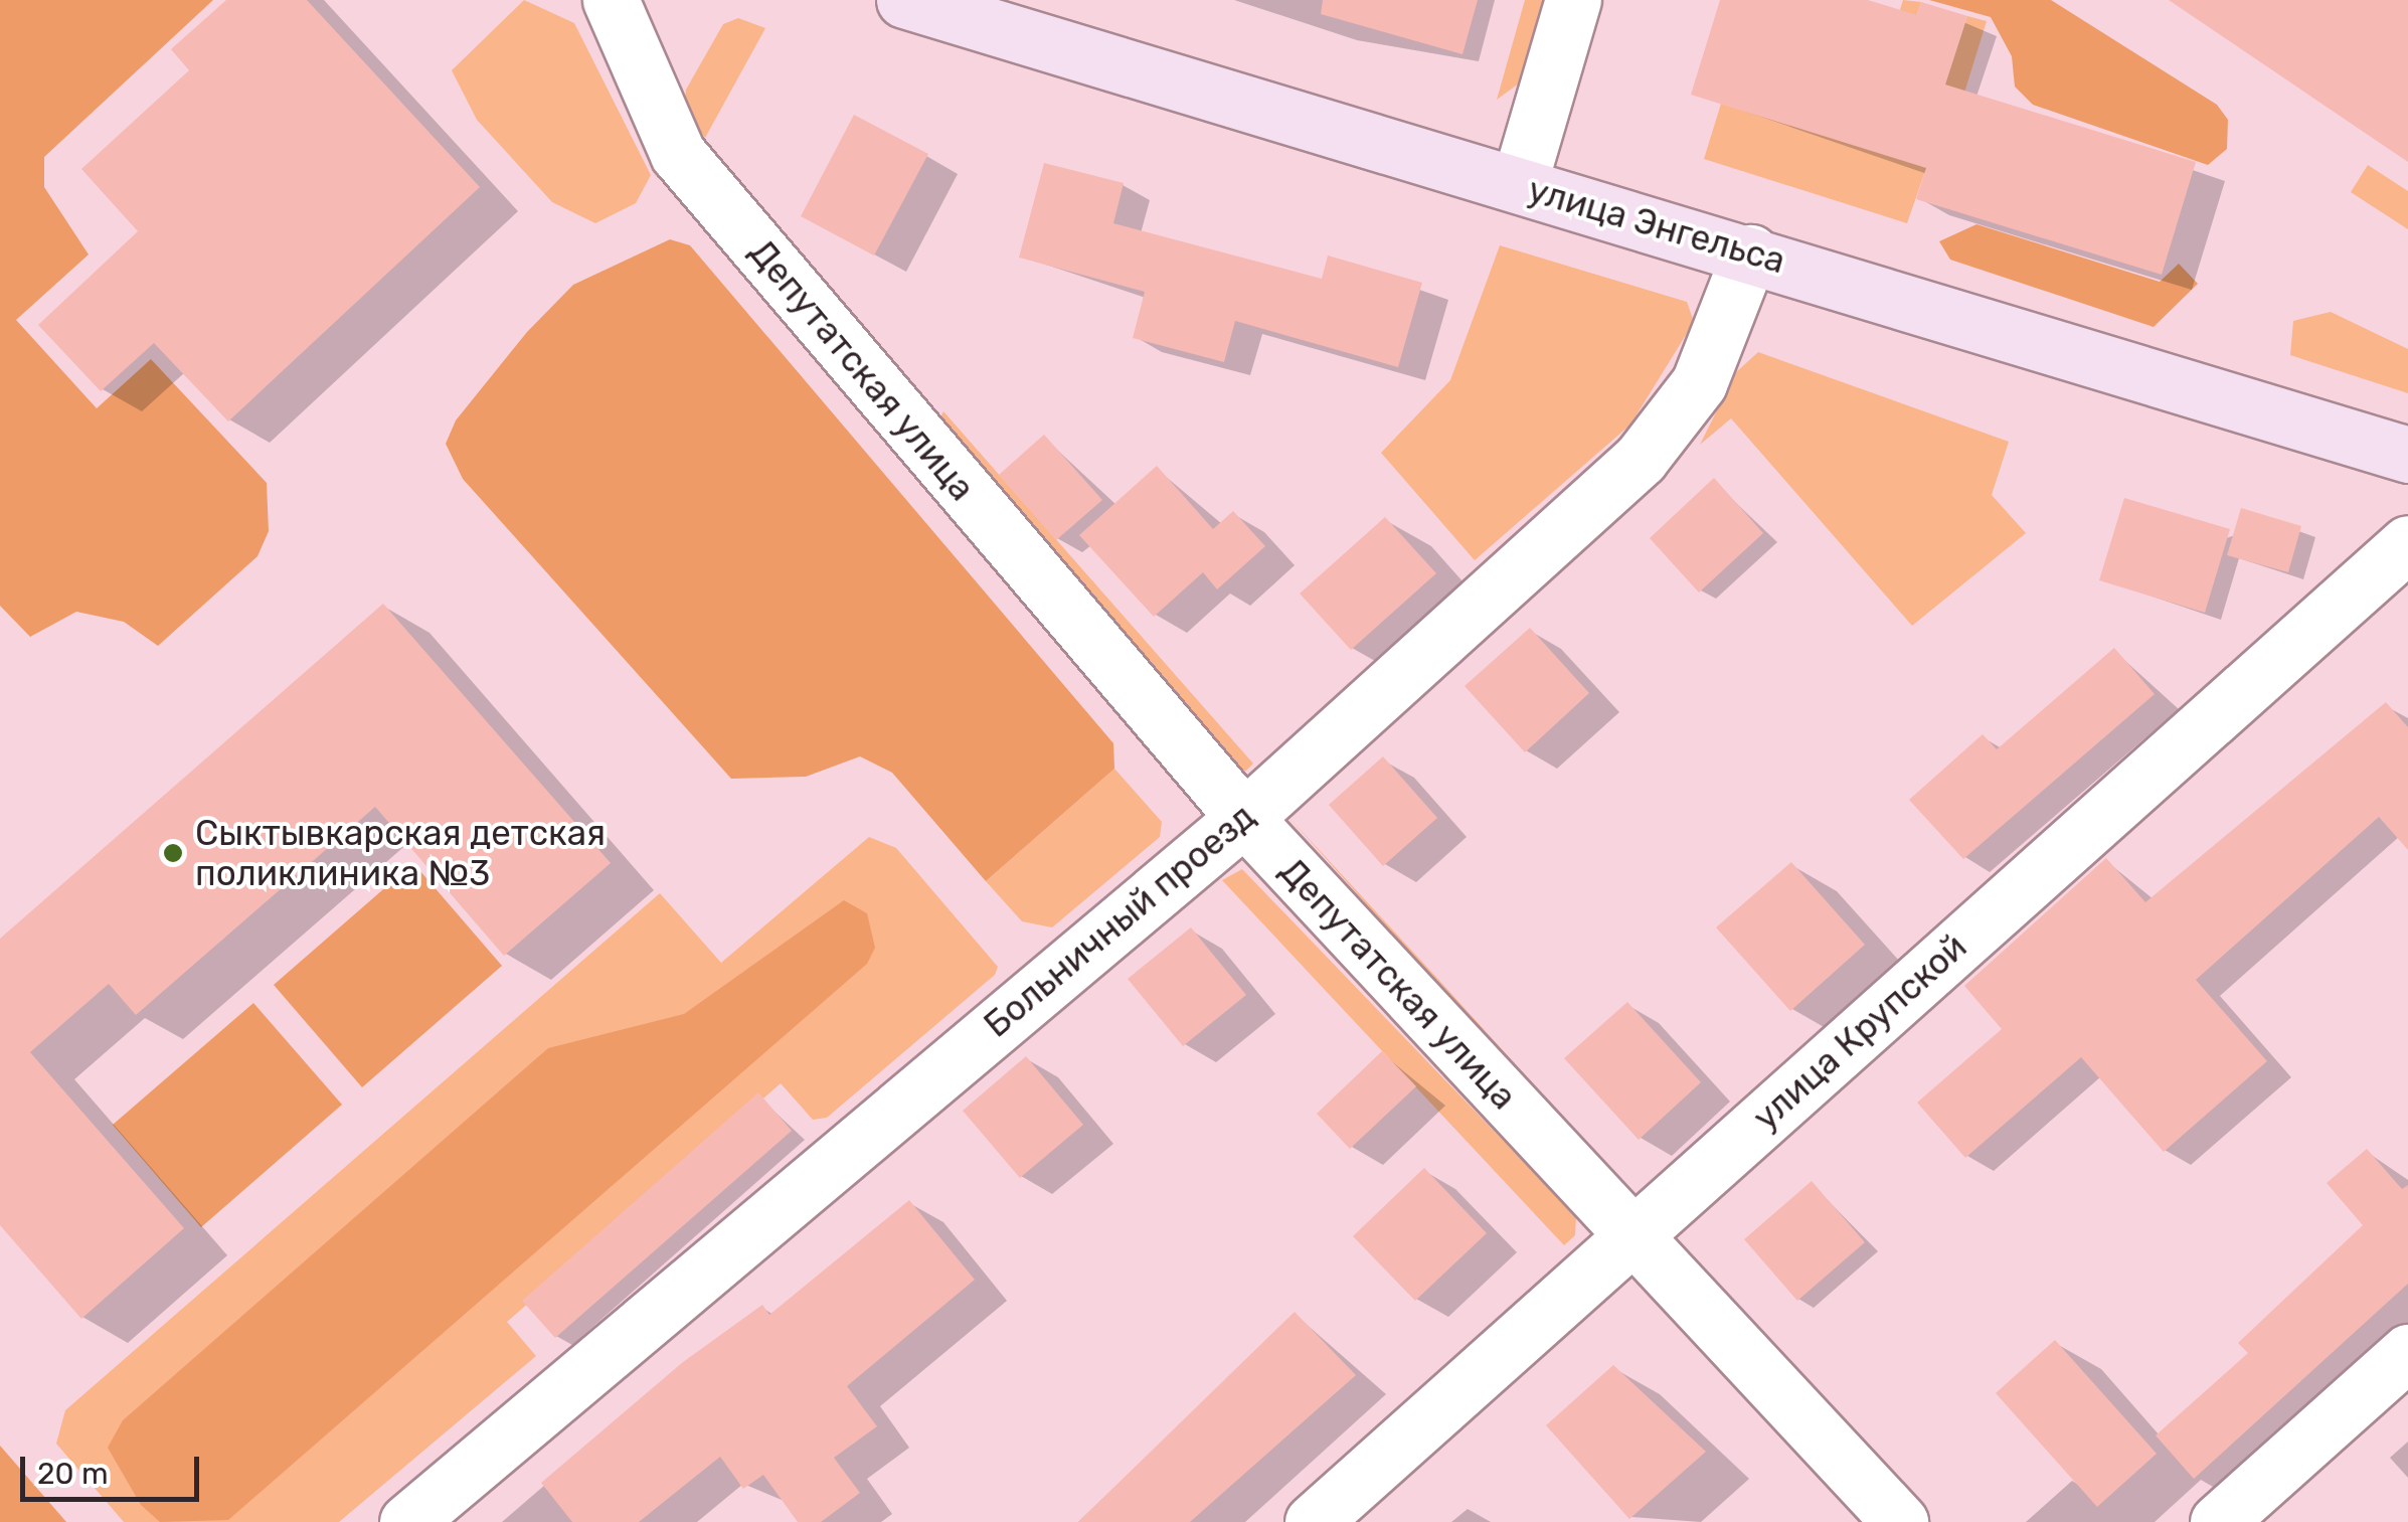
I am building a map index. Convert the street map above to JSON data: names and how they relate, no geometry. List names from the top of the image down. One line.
{"streets":{"street":["улица Энгельса","Депутатская улица","Больничный проезд","улица Крупской"]},"crossings":[["улица Энгельса","Больничный проезд"],["Депутатская улица","Больничный проезд"],["Депутатская улица","улица Крупской"]],"places":["Сыктывкарская детская поликлиника №3"],"scale_bar":"20 m"}
